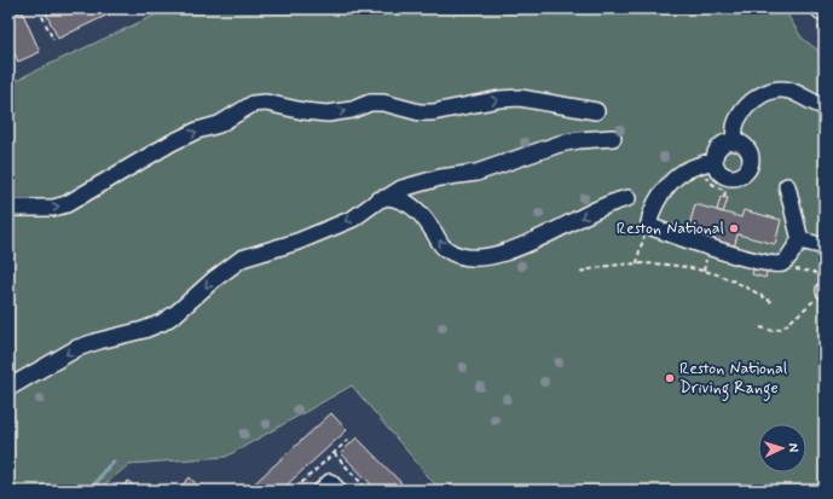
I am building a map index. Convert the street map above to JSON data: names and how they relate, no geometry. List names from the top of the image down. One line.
{"places":["Reston National","Reston National Driving Range"],"north":"right"}
